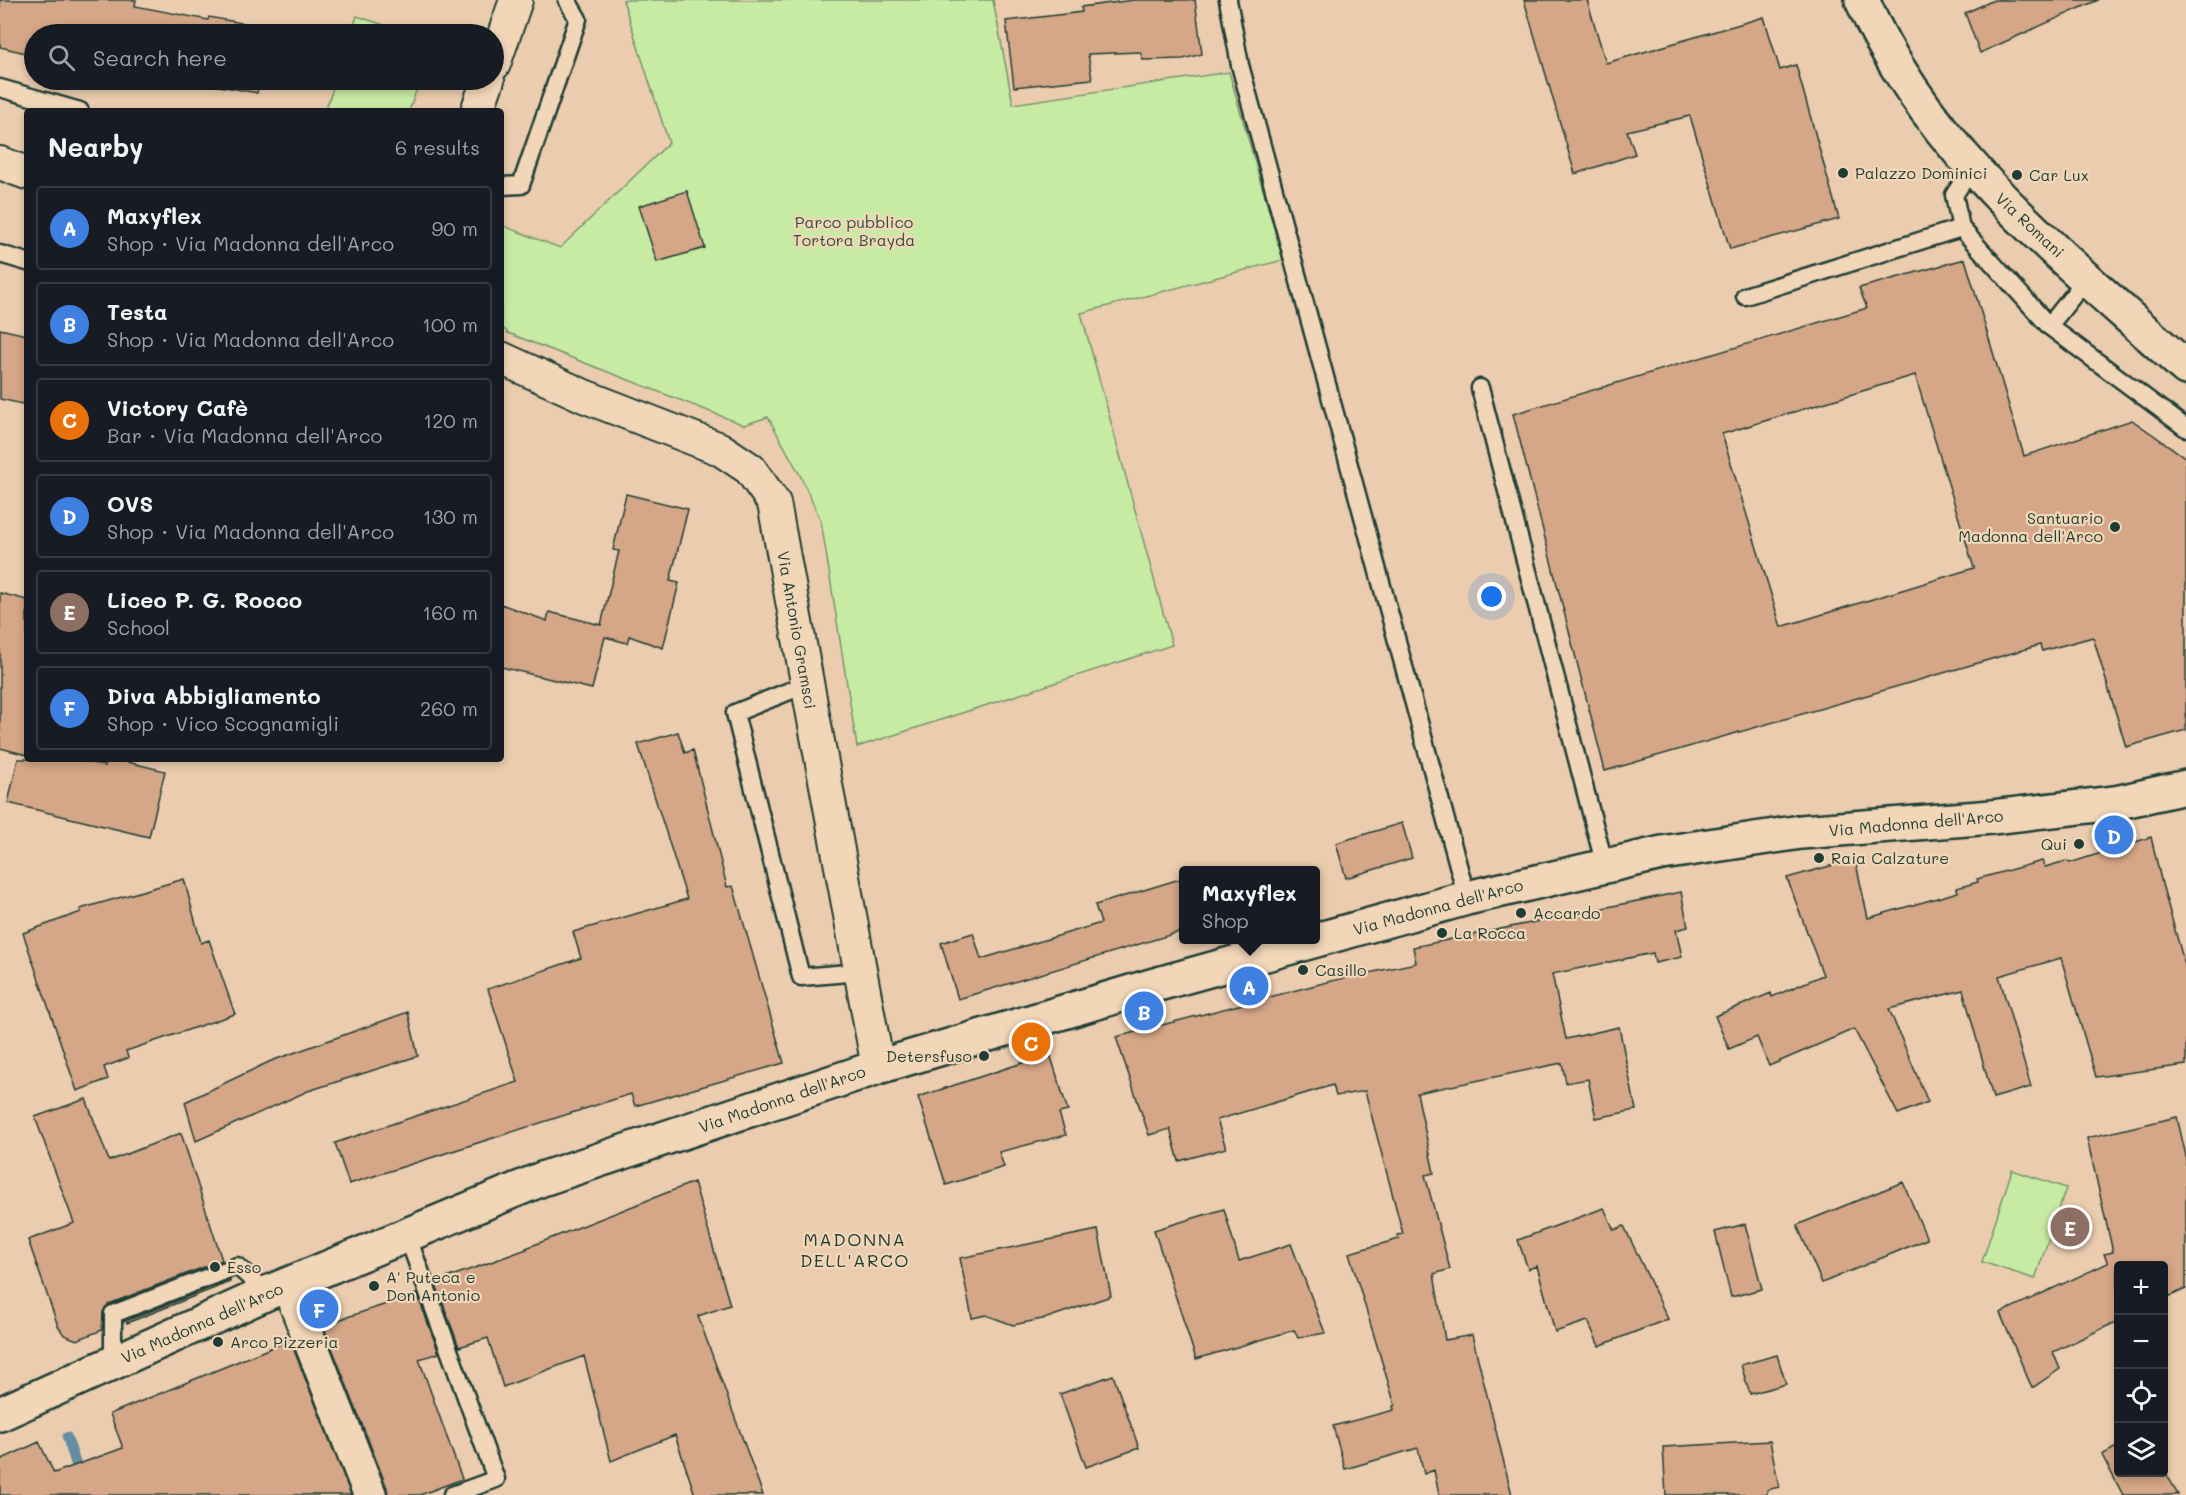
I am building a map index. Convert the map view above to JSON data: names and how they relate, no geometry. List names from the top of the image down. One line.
{"streets":{"main road":["Via Romani","Via Madonna dell'Arco"],"street":["Via Antonio Gramsci"]},"crossings":[["Via Antonio Gramsci","Via Madonna dell'Arco"]],"districts":["MADONNA DELL'ARCO"],"parks":["Parco pubblico Tortora Brayda"],"places":["Palazzo Dominici","Car Lux","Santuario Madonna dell'Arco","Qui","Raia Calzature","Accardo","La Rocca","Casillo","Detersfuso","Esso","A' Puteca e Don Antonio","Arco Pizzeria"],"page":{"search":"Search here","heading":["Nearby","6 results"],"list":[{"mark":"A","name":"Maxyflex","note":"Shop · Via Madonna dell'Arco","value":"90 m"},{"mark":"B","name":"Testa","note":"Shop · Via Madonna dell'Arco","value":"100 m"},{"mark":"C","name":"Victory Cafè","note":"Bar · Via Madonna dell'Arco","value":"120 m"},{"mark":"D","name":"OVS","note":"Shop · Via Madonna dell'Arco","value":"130 m"},{"mark":"E","name":"Liceo P. G. Rocco","note":"School","value":"160 m"},{"mark":"F","name":"Diva Abbigliamento","note":"Shop · Vico Scognamigli","value":"260 m"}],"pins":["D","A","B","C","E","F"],"popup":["Maxyflex","Shop"],"map_buttons":["+","−"]}}
